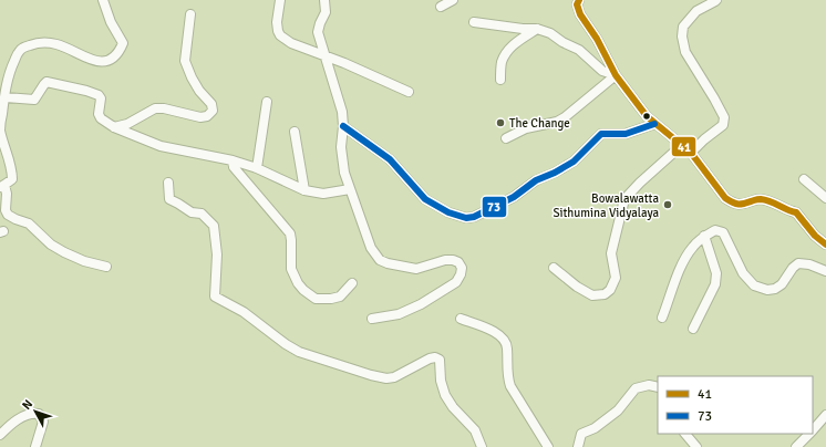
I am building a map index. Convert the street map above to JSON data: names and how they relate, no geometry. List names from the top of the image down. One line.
{"places":["The Change","Bowalawatta Sithumina Vidyalaya"],"lines":["transit line 41","transit line 73"],"legend":["41","73"],"north":"top left"}
